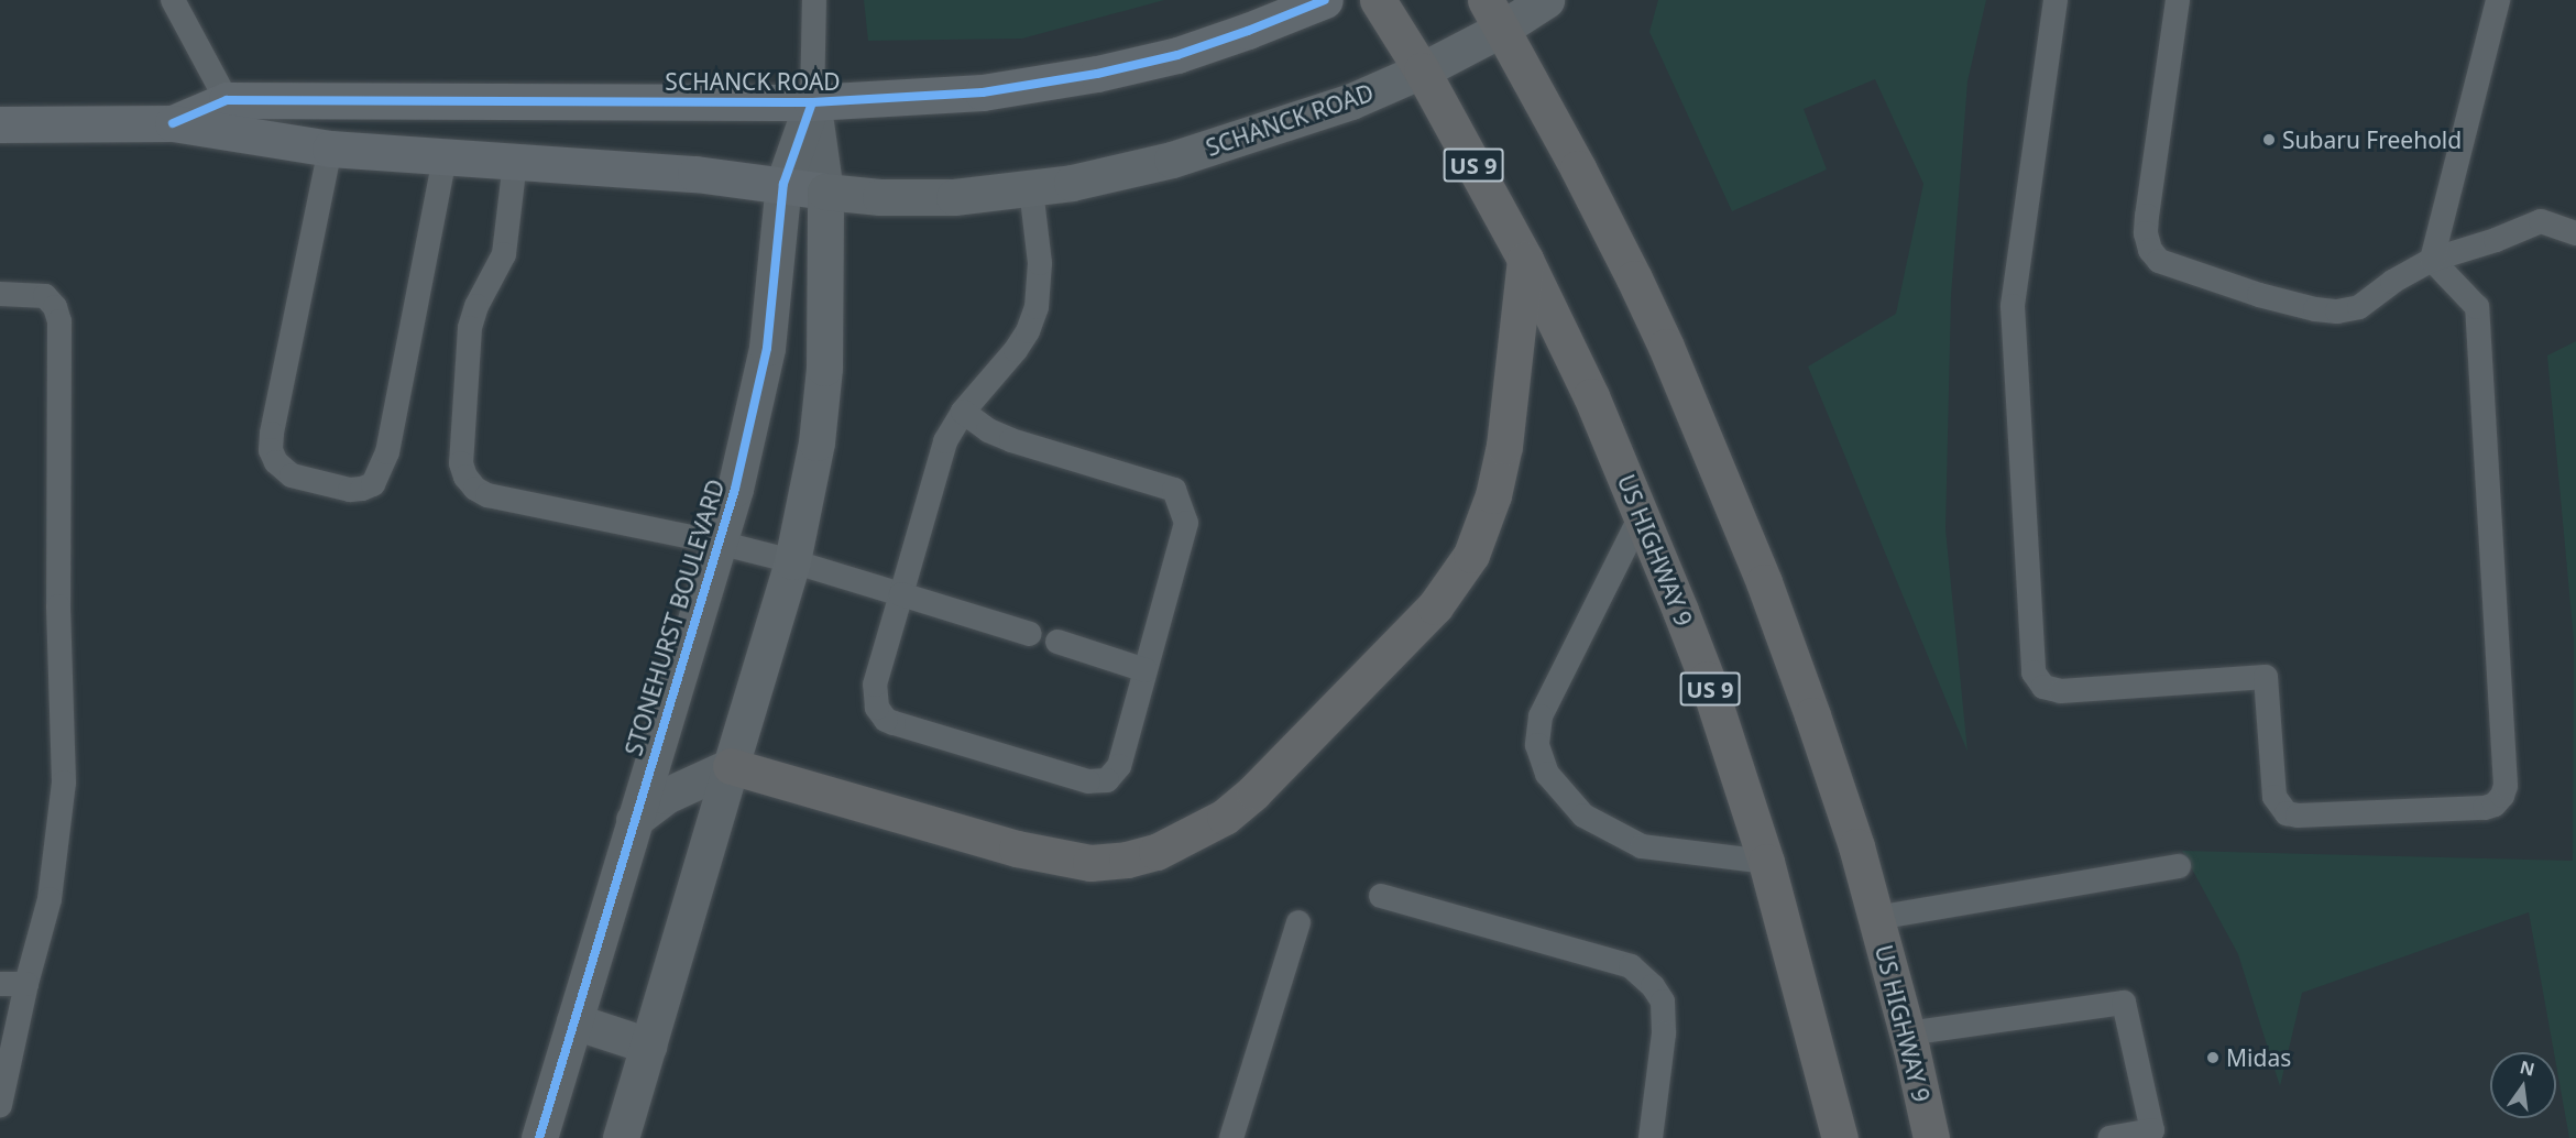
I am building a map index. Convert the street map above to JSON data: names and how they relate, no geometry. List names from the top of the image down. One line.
{"streets":{"highway":["US 9","US HIGHWAY 9"],"main road":["SCHANCK ROAD"],"street":["STONEHURST BOULEVARD"]},"crossings":[["SCHANCK ROAD","US HIGHWAY 9"],["SCHANCK ROAD","STONEHURST BOULEVARD"]],"places":["Subaru Freehold","Midas"],"north":"top"}
